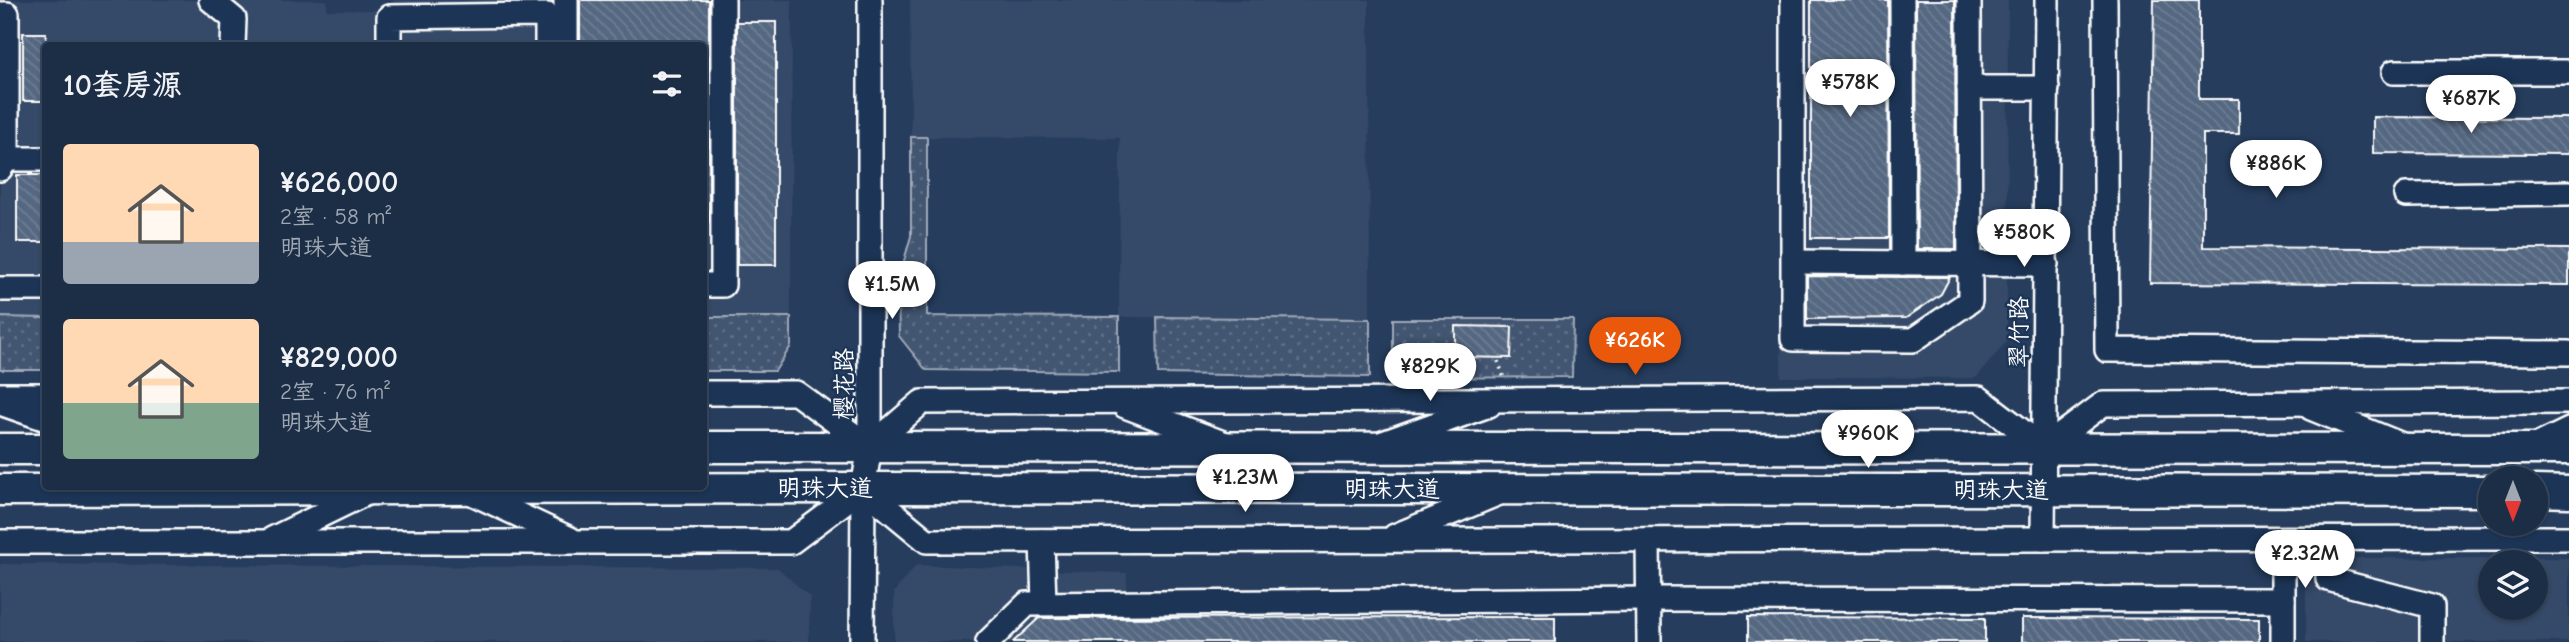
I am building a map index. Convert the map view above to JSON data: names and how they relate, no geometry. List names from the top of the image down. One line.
{"streets":{"main road":["明珠大道"],"street":["翠竹路","樱花路"]},"crossings":[["翠竹路","明珠大道"],["樱花路","明珠大道"]],"north":"bottom","page":{"heading":"10套房源","price":["¥578K","¥687K","¥886K","¥580K","¥1.5M","¥626K","¥829K","¥960K","¥1.23M","¥2.32M"],"list":[{"name":"¥626,000","note":"2室 · 58 m² · 明珠大道"},{"name":"¥829,000","note":"2室 · 76 m² · 明珠大道"}]}}
